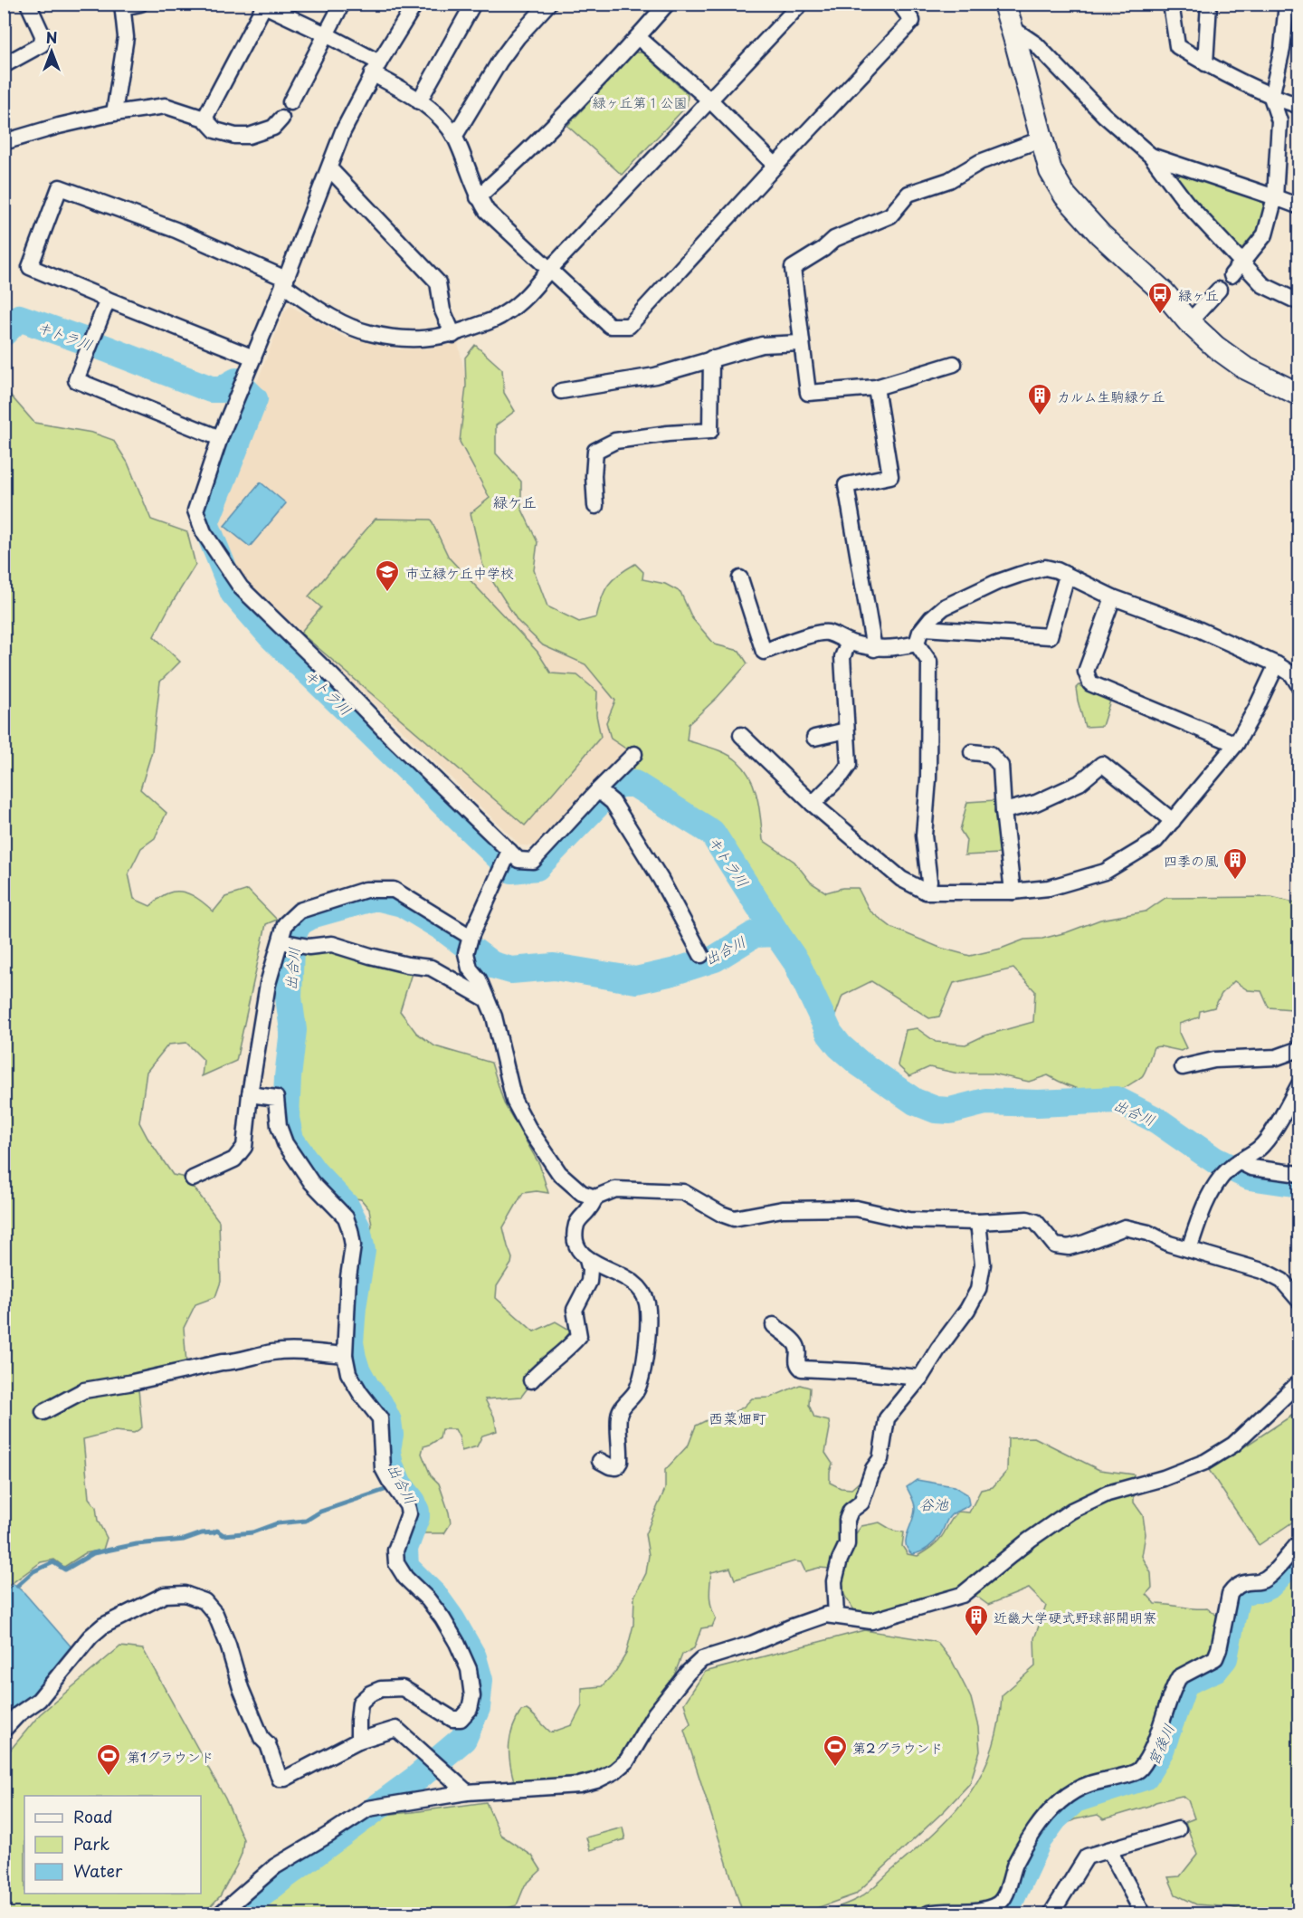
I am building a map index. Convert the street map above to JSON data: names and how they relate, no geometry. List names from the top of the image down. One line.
{"districts":["緑ケ丘","西菜畑町"],"water":["キトラ川","出合川","谷池","宮後川"],"parks":["緑ヶ丘第１公園"],"places":{"bus stop":["緑ヶ丘"],"building":["カルム生駒緑ケ丘","四季の風","近畿大学硬式野球部開明寮"],"school or university":["市立緑ケ丘中学校"],"sports":["第2グラウンド","第1グラウンド"]},"legend":["Road","Park","Water"],"north":"top"}
